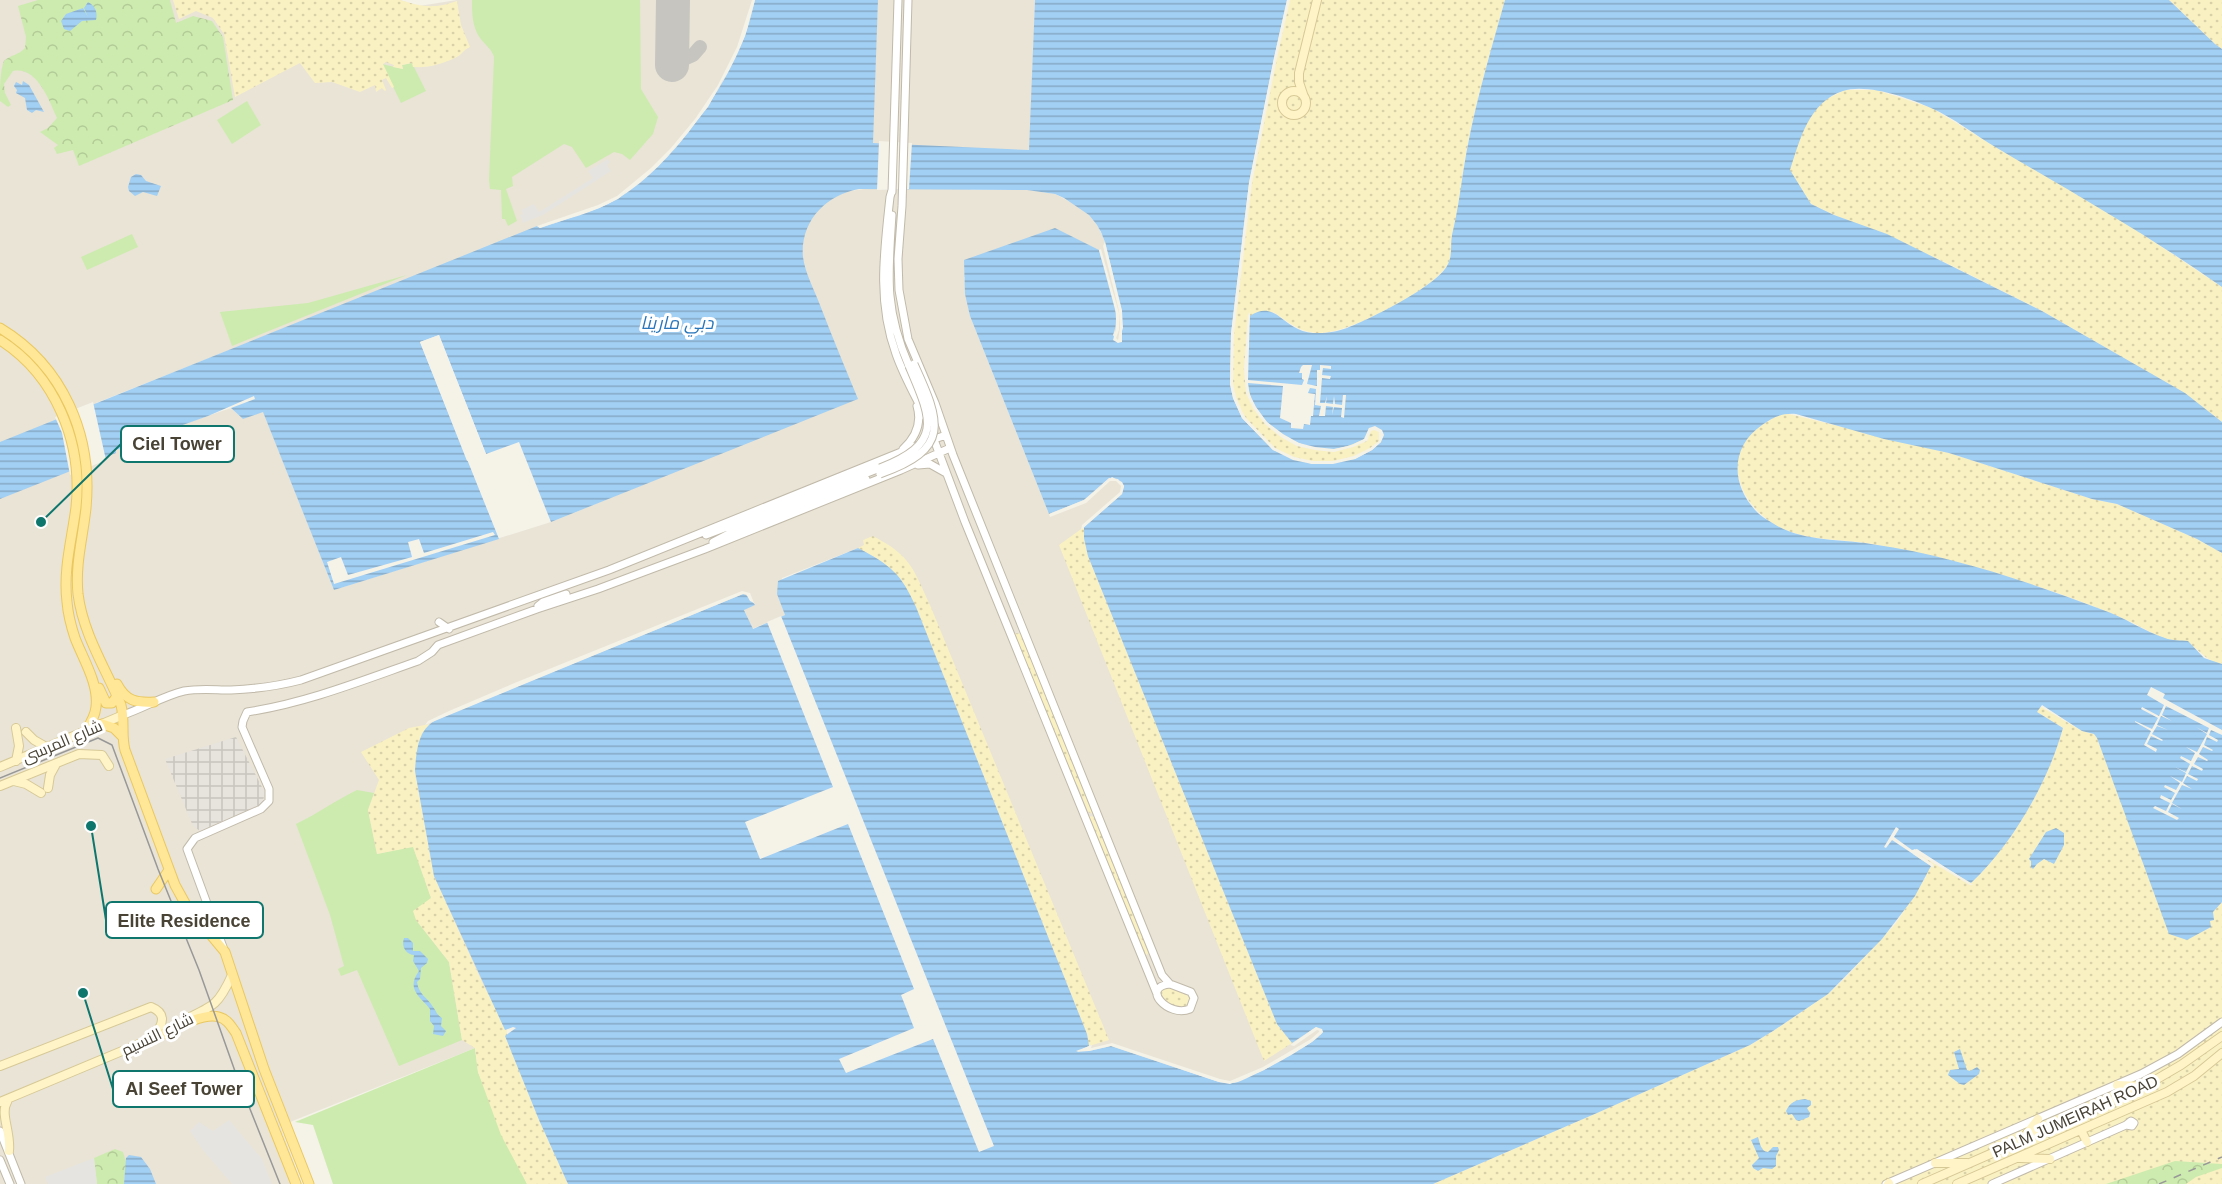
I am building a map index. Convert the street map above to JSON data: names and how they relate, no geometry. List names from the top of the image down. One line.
{"streets":{"main road":["شارع المرسى","شارع النسيم","PALM JUMEIRAH ROAD"]},"water":["دبي مارينا"],"places":["Ciel Tower","Elite Residence","Al Seef Tower"]}
